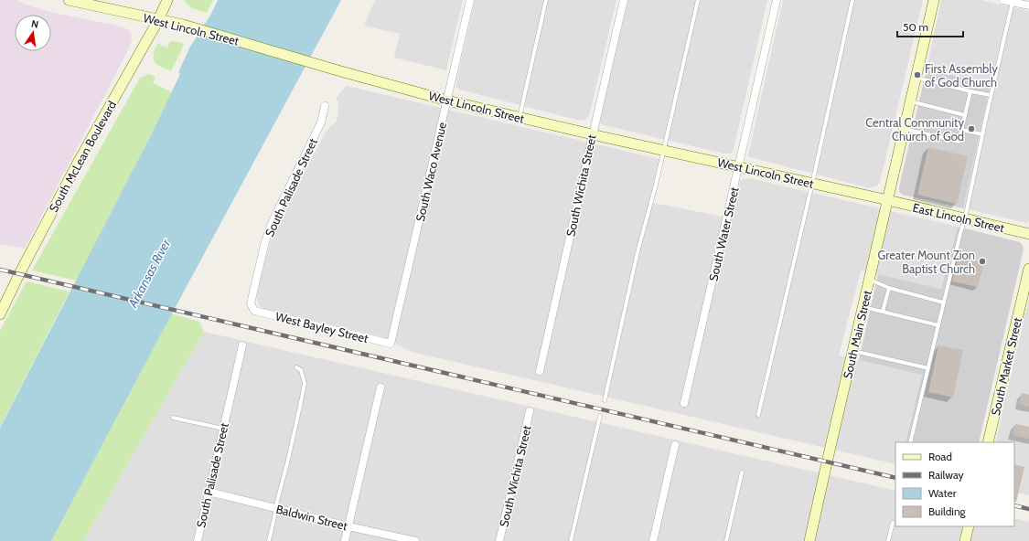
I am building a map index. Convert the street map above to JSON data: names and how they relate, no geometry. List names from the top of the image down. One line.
{"streets":{"street":["West Lincoln Street","South McLean Boulevard","South Waco Avenue","South Wichita Street","South Palisade Street","East Lincoln Street","South Water Street","West Bayley Street","South Main Street","South Market Street","Baldwin Street"]},"crossings":[["West Lincoln Street","South McLean Boulevard"],["West Lincoln Street","South Waco Avenue"],["West Lincoln Street","South Wichita Street"],["West Lincoln Street","East Lincoln Street"],["West Lincoln Street","South Water Street"],["West Lincoln Street","South Main Street"],["South Waco Avenue","West Bayley Street"],["South Palisade Street","West Bayley Street"],["South Palisade Street","Baldwin Street"],["East Lincoln Street","South Main Street"]],"water":["Arkansas River"],"places":["First Assembly of God Church","Central Community Church of God","Greater Mount Zion Baptist Church"],"legend":["Road","Railway","Water","Building"],"scale_bar":"50 m","north":"top"}
